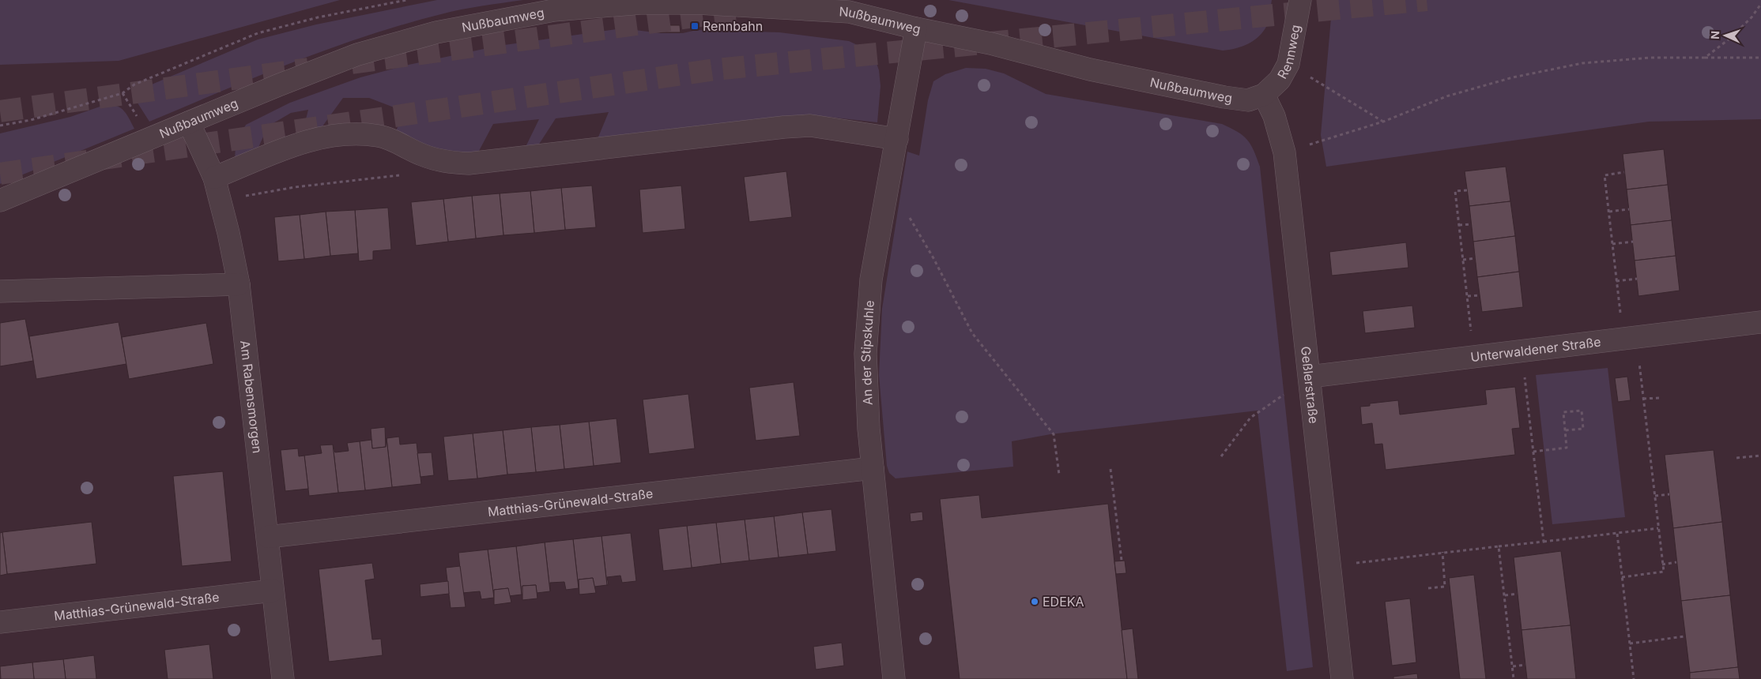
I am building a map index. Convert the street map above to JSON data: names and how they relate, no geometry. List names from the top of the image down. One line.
{"streets":{"street":["Nußbaumweg","Rennweg","Unterwaldener Straße","An der Stipskuhle","Geßlerstraße","Am Rabensmorgen","Matthias-Grünewald-Straße"]},"crossings":[["Nußbaumweg","Rennweg"],["Nußbaumweg","An der Stipskuhle"],["Nußbaumweg","Geßlerstraße"],["Nußbaumweg","Am Rabensmorgen"],["Rennweg","Geßlerstraße"],["Unterwaldener Straße","Geßlerstraße"],["An der Stipskuhle","Matthias-Grünewald-Straße"],["Am Rabensmorgen","Matthias-Grünewald-Straße"]],"places":{"transit":["Rennbahn"],"other":["EDEKA"]},"north":"left"}
